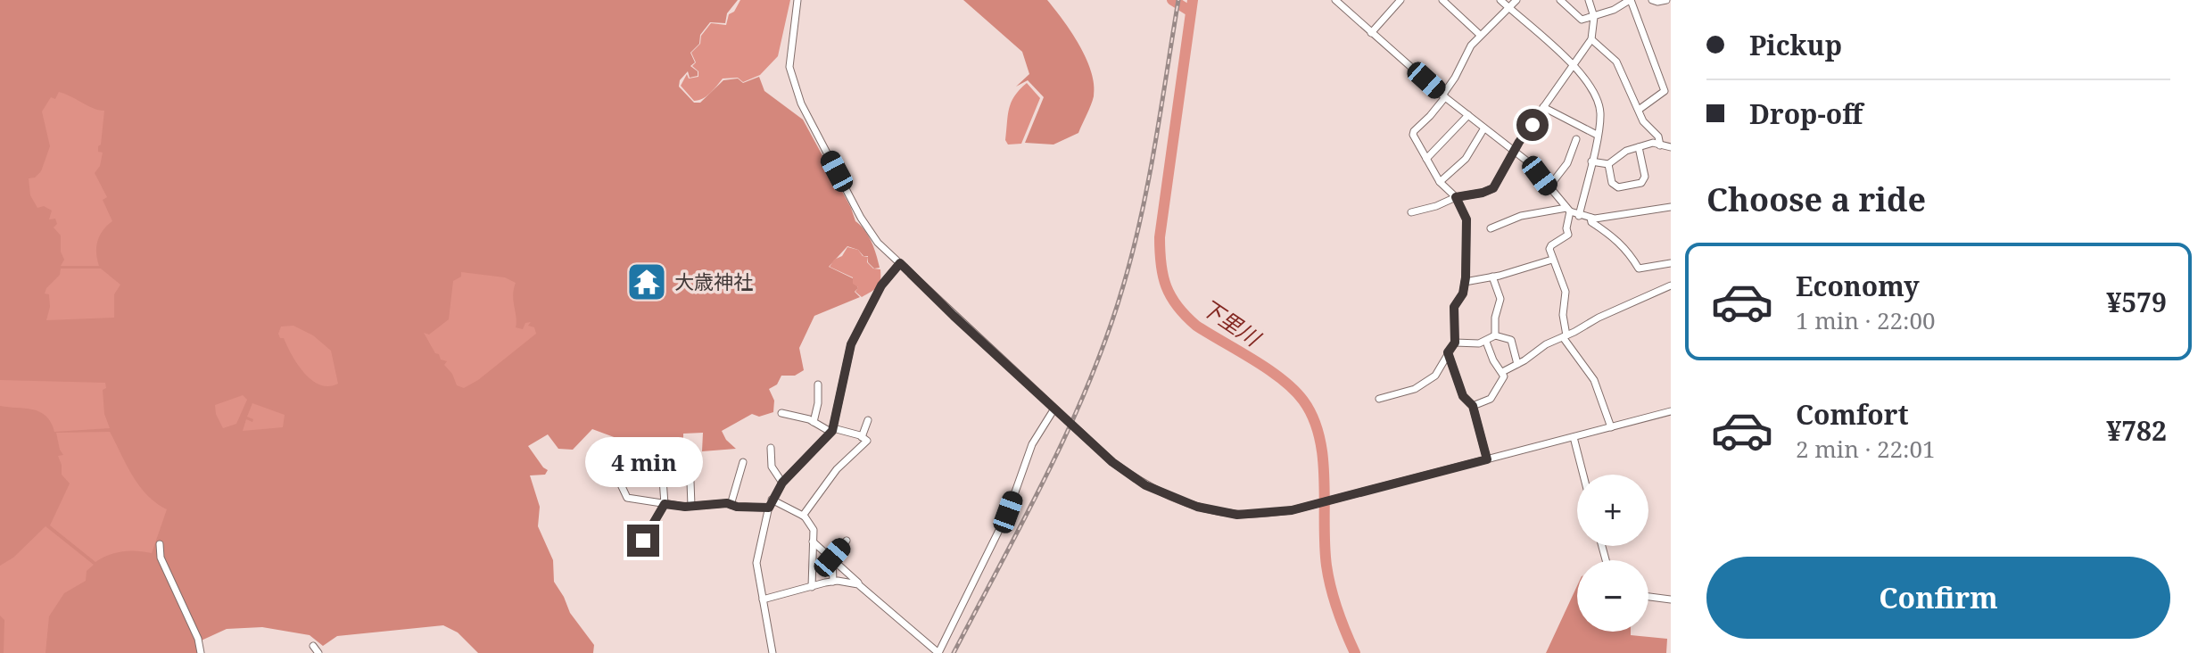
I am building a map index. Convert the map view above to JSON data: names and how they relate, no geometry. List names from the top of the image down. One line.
{"water":["下里川"],"places":{"temple":["大歳神社"]},"page":{"banner":["Pickup","Drop-off"],"heading":"Choose a ride","list":[{"name":"Economy","note":"1 min · 22:00","value":"¥579"},{"name":"Comfort","note":"2 min · 22:01","value":"¥782"}],"bubble":"4 min","map_buttons":["+","−"],"buttons":"Confirm"}}
